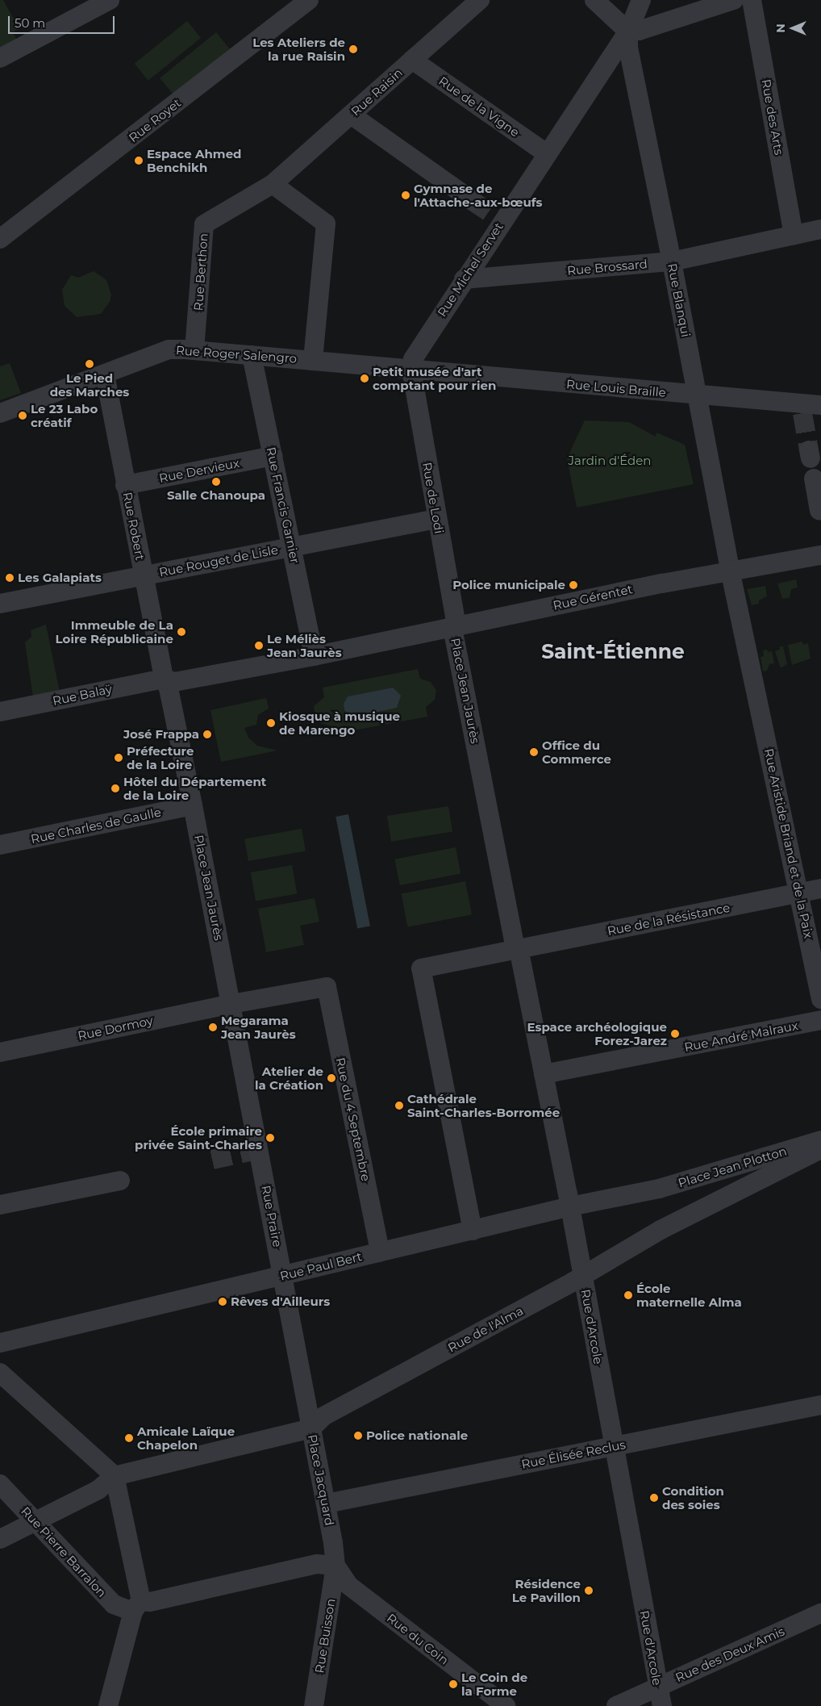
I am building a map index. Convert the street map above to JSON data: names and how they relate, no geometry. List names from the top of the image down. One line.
{"streets":{"street":["Rue Raisin","Rue de la Vigne","Rue des Arts","Rue Royet","Rue Brossard","Rue Michel Servet","Rue Berthon","Rue Blanqui","Rue Roger Salengro","Rue Louis Braille","Rue Dervieux","Rue de Lodi","Rue Francis Garnier","Rue Robert","Rue Rouget de Lisle","Rue Gérentet","Place Jean Jaurès","Rue Balaÿ","Rue Charles de Gaulle","Rue Aristide Briand et de la Paix","Rue de la Résistance","Rue Dormoy","Rue André Malraux","Rue du 4 Septembre","Place Jean Plotton","Rue Praire","Rue Paul Bert","Rue d'Arcole","Rue de l'Alma","Rue Élisée Reclus","Place Jacquard","Rue Pierre Barralon","Rue Buisson","Rue du Coin","Rue des Deux Amis"]},"crossings":[["Rue Raisin","Rue de la Vigne"],["Rue Raisin","Rue Berthon"],["Rue de la Vigne","Rue Michel Servet"],["Rue des Arts","Rue Brossard"],["Rue Brossard","Rue Michel Servet"],["Rue Brossard","Rue Blanqui"],["Rue Michel Servet","Rue Blanqui"],["Rue Michel Servet","Rue Roger Salengro"],["Rue Michel Servet","Rue Louis Braille"],["Rue Michel Servet","Rue de Lodi"],["Rue Berthon","Rue Roger Salengro"],["Rue Blanqui","Rue Louis Braille"],["Rue Blanqui","Rue Gérentet"],["Rue Blanqui","Rue Aristide Briand et de la Paix"],["Rue Roger Salengro","Rue Louis Braille"],["Rue Roger Salengro","Rue de Lodi"],["Rue Roger Salengro","Rue Francis Garnier"],["Rue Roger Salengro","Rue Robert"],["Rue Louis Braille","Rue de Lodi"],["Rue Dervieux","Rue Francis Garnier"],["Rue Dervieux","Rue Robert"],["Rue de Lodi","Rue Rouget de Lisle"],["Rue de Lodi","Rue Gérentet"],["Rue de Lodi","Place Jean Jaurès"],["Rue Francis Garnier","Rue Rouget de Lisle"],["Rue Francis Garnier","Place Jean Jaurès"],["Rue Robert","Rue Rouget de Lisle"],["Rue Robert","Place Jean Jaurès"],["Rue Robert","Rue Balaÿ"],["Rue Gérentet","Place Jean Jaurès"],["Rue Gérentet","Rue Aristide Briand et de la Paix"],["Place Jean Jaurès","Rue Balaÿ"],["Place Jean Jaurès","Rue Charles de Gaulle"],["Place Jean Jaurès","Rue de la Résistance"],["Place Jean Jaurès","Rue Dormoy"],["Place Jean Jaurès","Rue du 4 Septembre"],["Place Jean Jaurès","Rue Praire"],["Place Jean Jaurès","Rue d'Arcole"],["Rue Aristide Briand et de la Paix","Rue de la Résistance"],["Rue de la Résistance","Rue d'Arcole"],["Rue Dormoy","Rue du 4 Septembre"],["Rue Dormoy","Rue Praire"],["Rue André Malraux","Rue d'Arcole"],["Rue du 4 Septembre","Rue Praire"],["Rue du 4 Septembre","Rue Paul Bert"],["Place Jean Plotton","Rue Paul Bert"],["Place Jean Plotton","Rue de l'Alma"],["Rue Praire","Rue Paul Bert"],["Rue Praire","Rue de l'Alma"],["Rue Praire","Place Jacquard"],["Rue Paul Bert","Rue d'Arcole"],["Rue d'Arcole","Rue de l'Alma"],["Rue d'Arcole","Rue Élisée Reclus"],["Rue d'Arcole","Rue des Deux Amis"],["Rue de l'Alma","Place Jacquard"],["Rue Élisée Reclus","Place Jacquard"],["Place Jacquard","Rue Buisson"],["Place Jacquard","Rue du Coin"],["Rue Buisson","Rue du Coin"]],"districts":["Saint-Étienne"],"parks":["Jardin d'Éden"],"places":["Les Ateliers de la rue Raisin","Espace Ahmed Benchikh","Gymnase de l'Attache-aux-bœufs","Le Pied des Marches","Petit musée d'art comptant pour rien","Le 23 Labo créatif","Salle Chanoupa","Les Galapiats","Police municipale","Immeuble de La Loire Républicaine","Le Méliès Jean Jaurès","Kiosque à musique de Marengo","José Frappa","Office du Commerce","Préfecture de la Loire","Hôtel du Département de la Loire","Megarama Jean Jaurès","Espace archéologique Forez-Jarez","Atelier de la Création","Cathédrale Saint-Charles-Borromée","École primaire privée Saint-Charles","École maternelle Alma","Rêves d'Ailleurs","Police nationale","Amicale Laïque Chapelon","Condition des soies","Résidence Le Pavillon","Le Coin de la Forme"],"scale_bar":"50 m","north":"left"}
